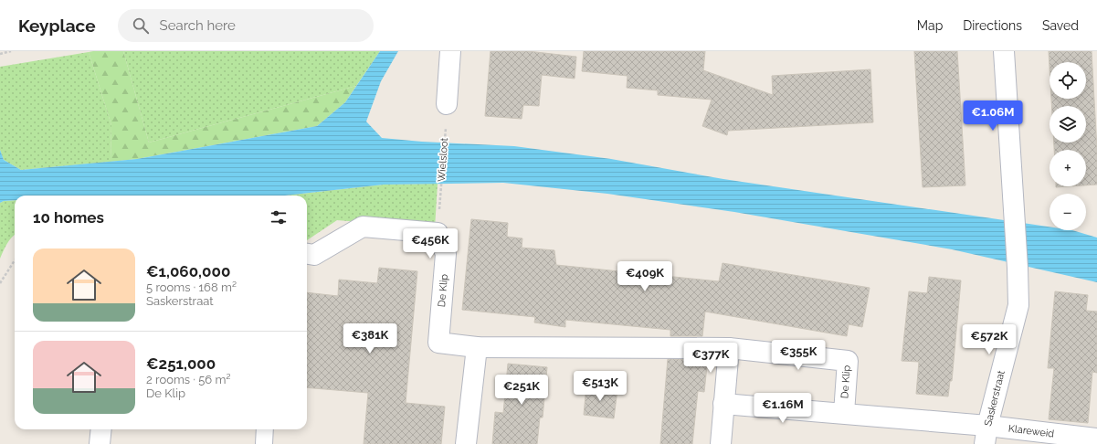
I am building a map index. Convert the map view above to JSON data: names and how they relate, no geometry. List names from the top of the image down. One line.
{"streets":{"street":["De Klip","Saskerstraat","Klareweid"],"path":["Wielsloot"]},"crossings":[["De Klip","Saskerstraat"],["De Klip","Klareweid"],["Saskerstraat","Klareweid"]],"page":{"header":"Keyplace","search":"Search here","nav":["Map","Directions","Saved"],"map_buttons":["+","−"],"price":["€1.06M","€456K","€409K","€381K","€572K","€355K","€377K","€513K","€251K","€1.16M"],"heading":"10 homes","list":[{"name":"€1,060,000","note":"5 rooms · 168 m² · Saskerstraat"},{"name":"€251,000","note":"2 rooms · 56 m² · De Klip"}]}}
